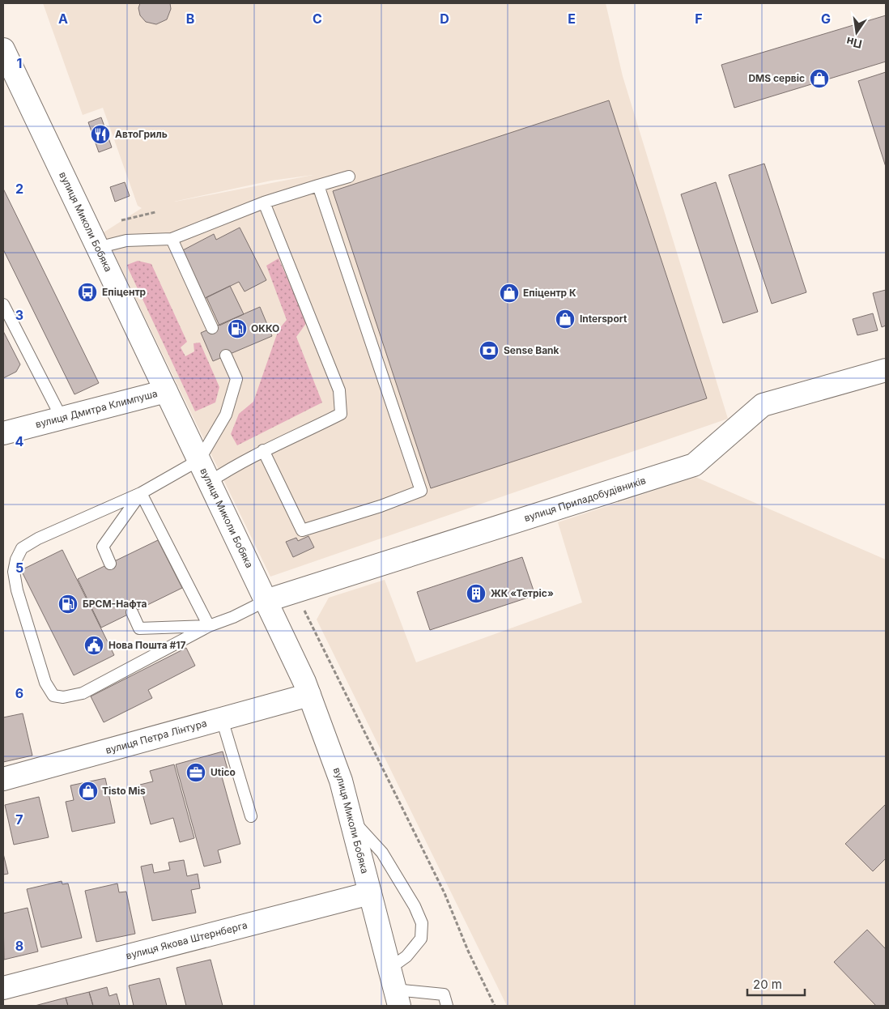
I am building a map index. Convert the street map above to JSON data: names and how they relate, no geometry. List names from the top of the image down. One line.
{"streets":{"street":["вулиця Миколи Бобяка","вулиця Дмитра Климпуша","вулиця Приладобудівників","вулиця Петра Лінтура","вулиця Якова Штернберга"]},"crossings":[["вулиця Миколи Бобяка","вулиця Дмитра Климпуша"],["вулиця Миколи Бобяка","вулиця Приладобудівників"],["вулиця Миколи Бобяка","вулиця Петра Лінтура"],["вулиця Миколи Бобяка","вулиця Якова Штернберга"]],"places":{"shop":["DMS сервіс","Епіцентр К","Intersport","Tisto Mis"],"restaurant":["АвтоГриль"],"bus stop":["Епіцентр"],"fuel station":["ОККО","БРСМ-Нафта"],"bank":["Sense Bank"],"building":["ЖК «Тетріс»"],"public building":["Нова Пошта #17"],"office":["Utico"]},"scale_bar":"20 m","north":"bottom","grid":{"columns":["A","B","C","D","E","F","G"],"rows":["1","2","3","4","5","6","7","8"]}}
